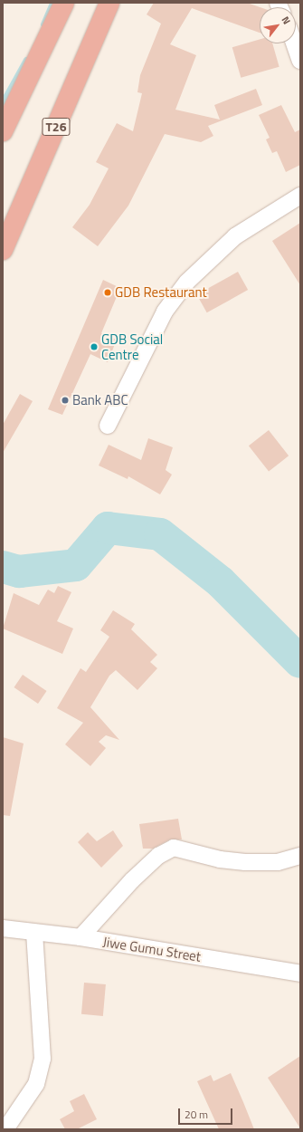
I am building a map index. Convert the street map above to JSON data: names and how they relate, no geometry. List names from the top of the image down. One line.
{"streets":{"highway":["T26"],"street":["Jiwe Gumu Street"]},"places":["GDB Restaurant","GDB Social Centre","Bank ABC"],"scale_bar":"20 m","north":"top right"}
